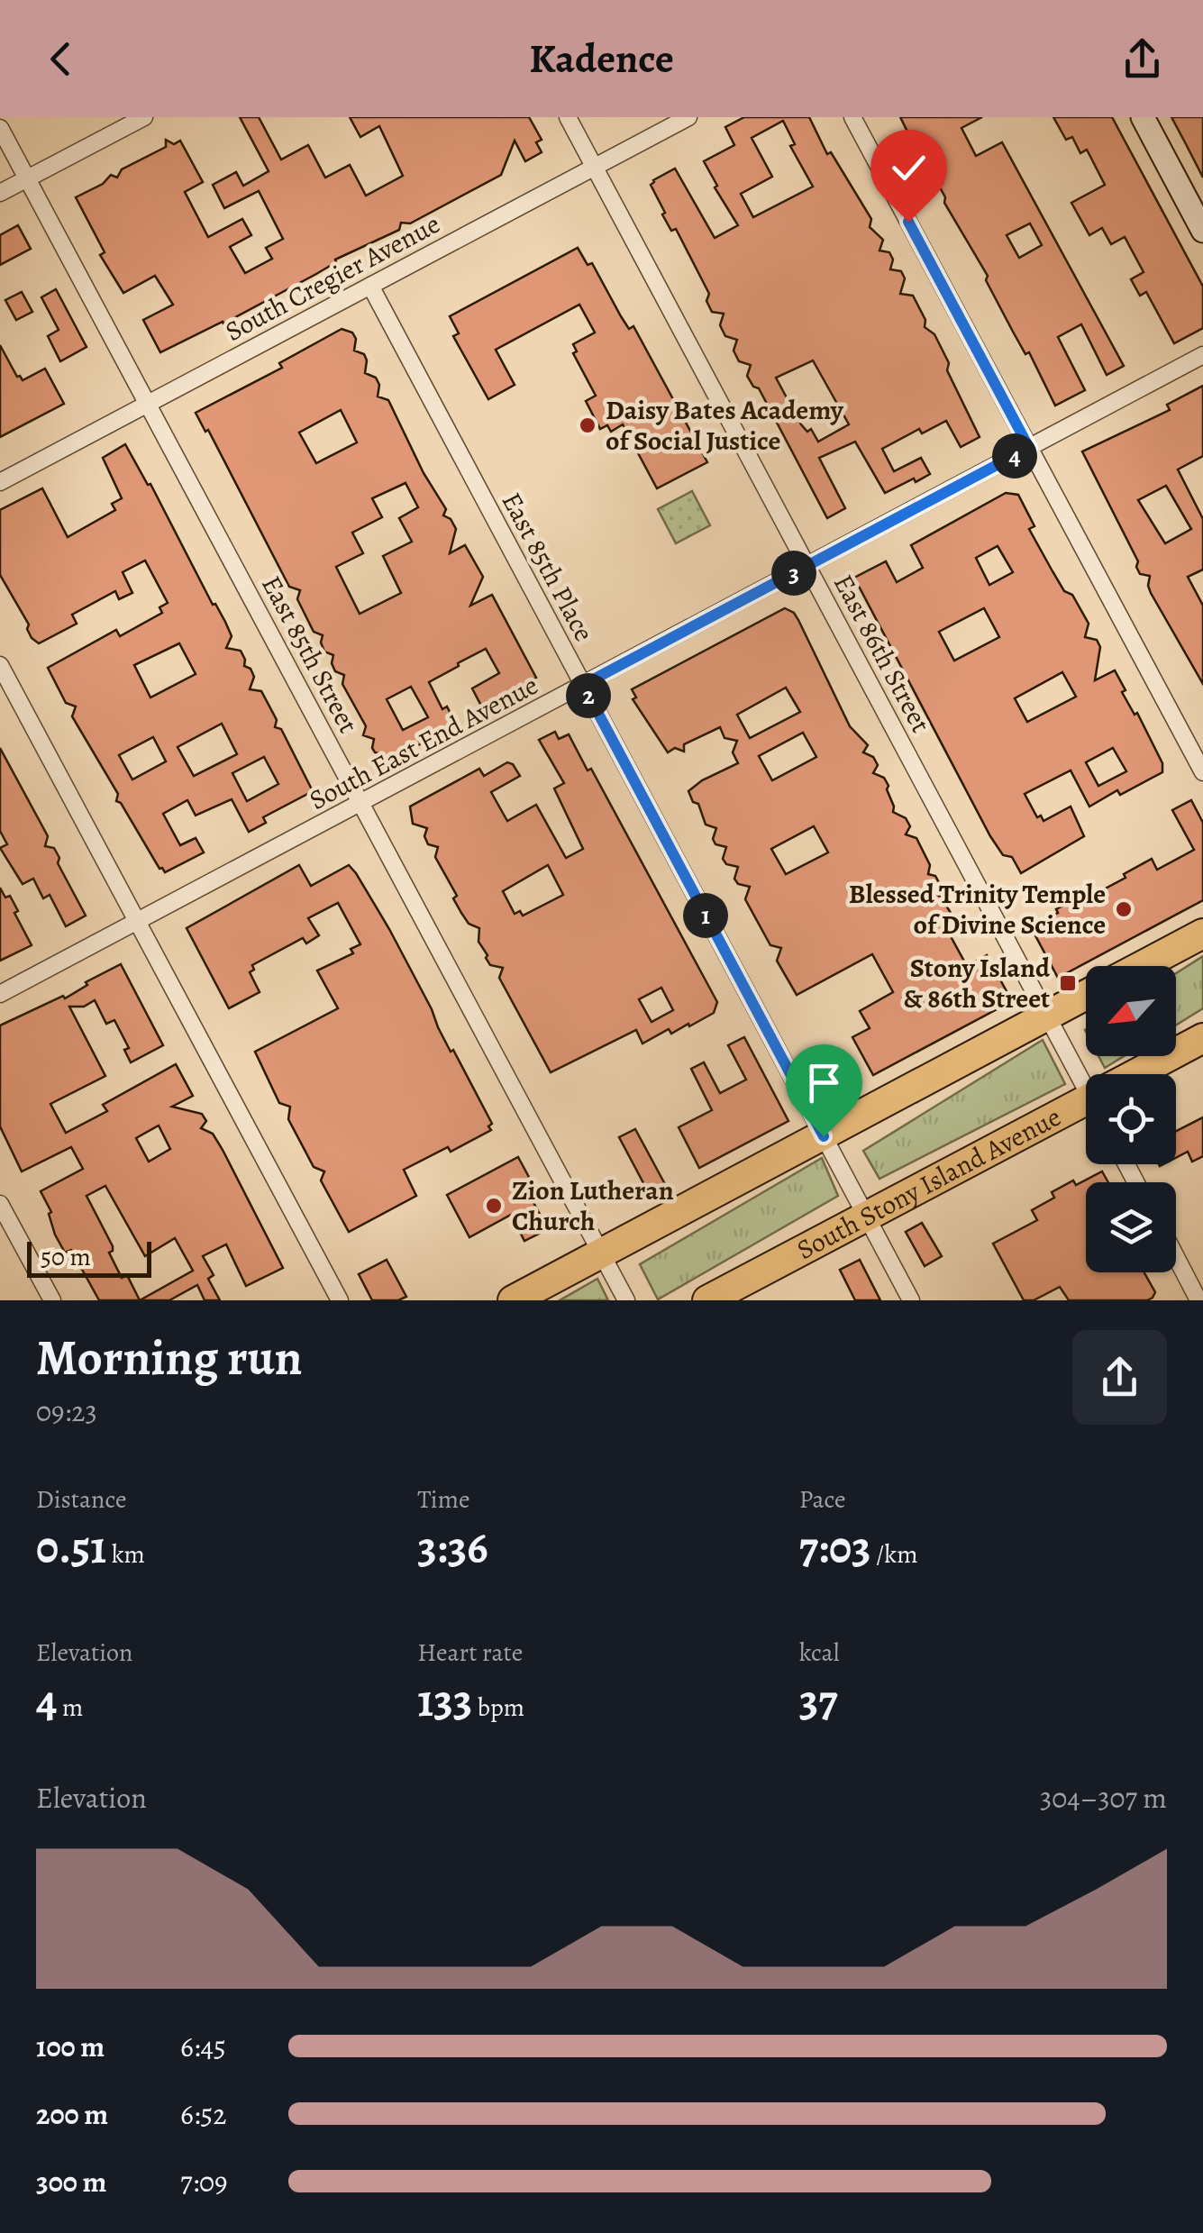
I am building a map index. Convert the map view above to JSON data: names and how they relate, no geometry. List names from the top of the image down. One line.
{"streets":{"highway":["South Stony Island Avenue"],"street":["South Cregier Avenue","East 85th Place","East 86th Street","East 85th Street","South East End Avenue"]},"crossings":[["South Cregier Avenue","East 85th Place"],["South Cregier Avenue","East 86th Street"],["South Cregier Avenue","East 85th Street"],["East 85th Place","South East End Avenue"],["East 85th Place","South Stony Island Avenue"],["East 86th Street","South East End Avenue"],["East 85th Street","South East End Avenue"]],"places":{"other":["Daisy Bates Academy of Social Justice","Blessed Trinity Temple of Divine Science","Zion Lutheran Church"],"transit":["Stony Island & 86th Street"]},"scale_bar":"50 m","north":"bottom left","page":{"header":"Kadence","pins":["4","3","2","1"],"scale":"50 m","heading":["Morning run","09:23"],"stats":[["Distance","0.51 km"],["Time","3:36"],["Pace","7:03 /km"],["Elevation","4 m"],["Heart rate","133 bpm"],["kcal","37"]],"chart":["Elevation","304–307 m"],"list":[{"name":"100 m","note":"6:45"},{"name":"200 m","note":"6:52"},{"name":"300 m","note":"7:09"}]}}
